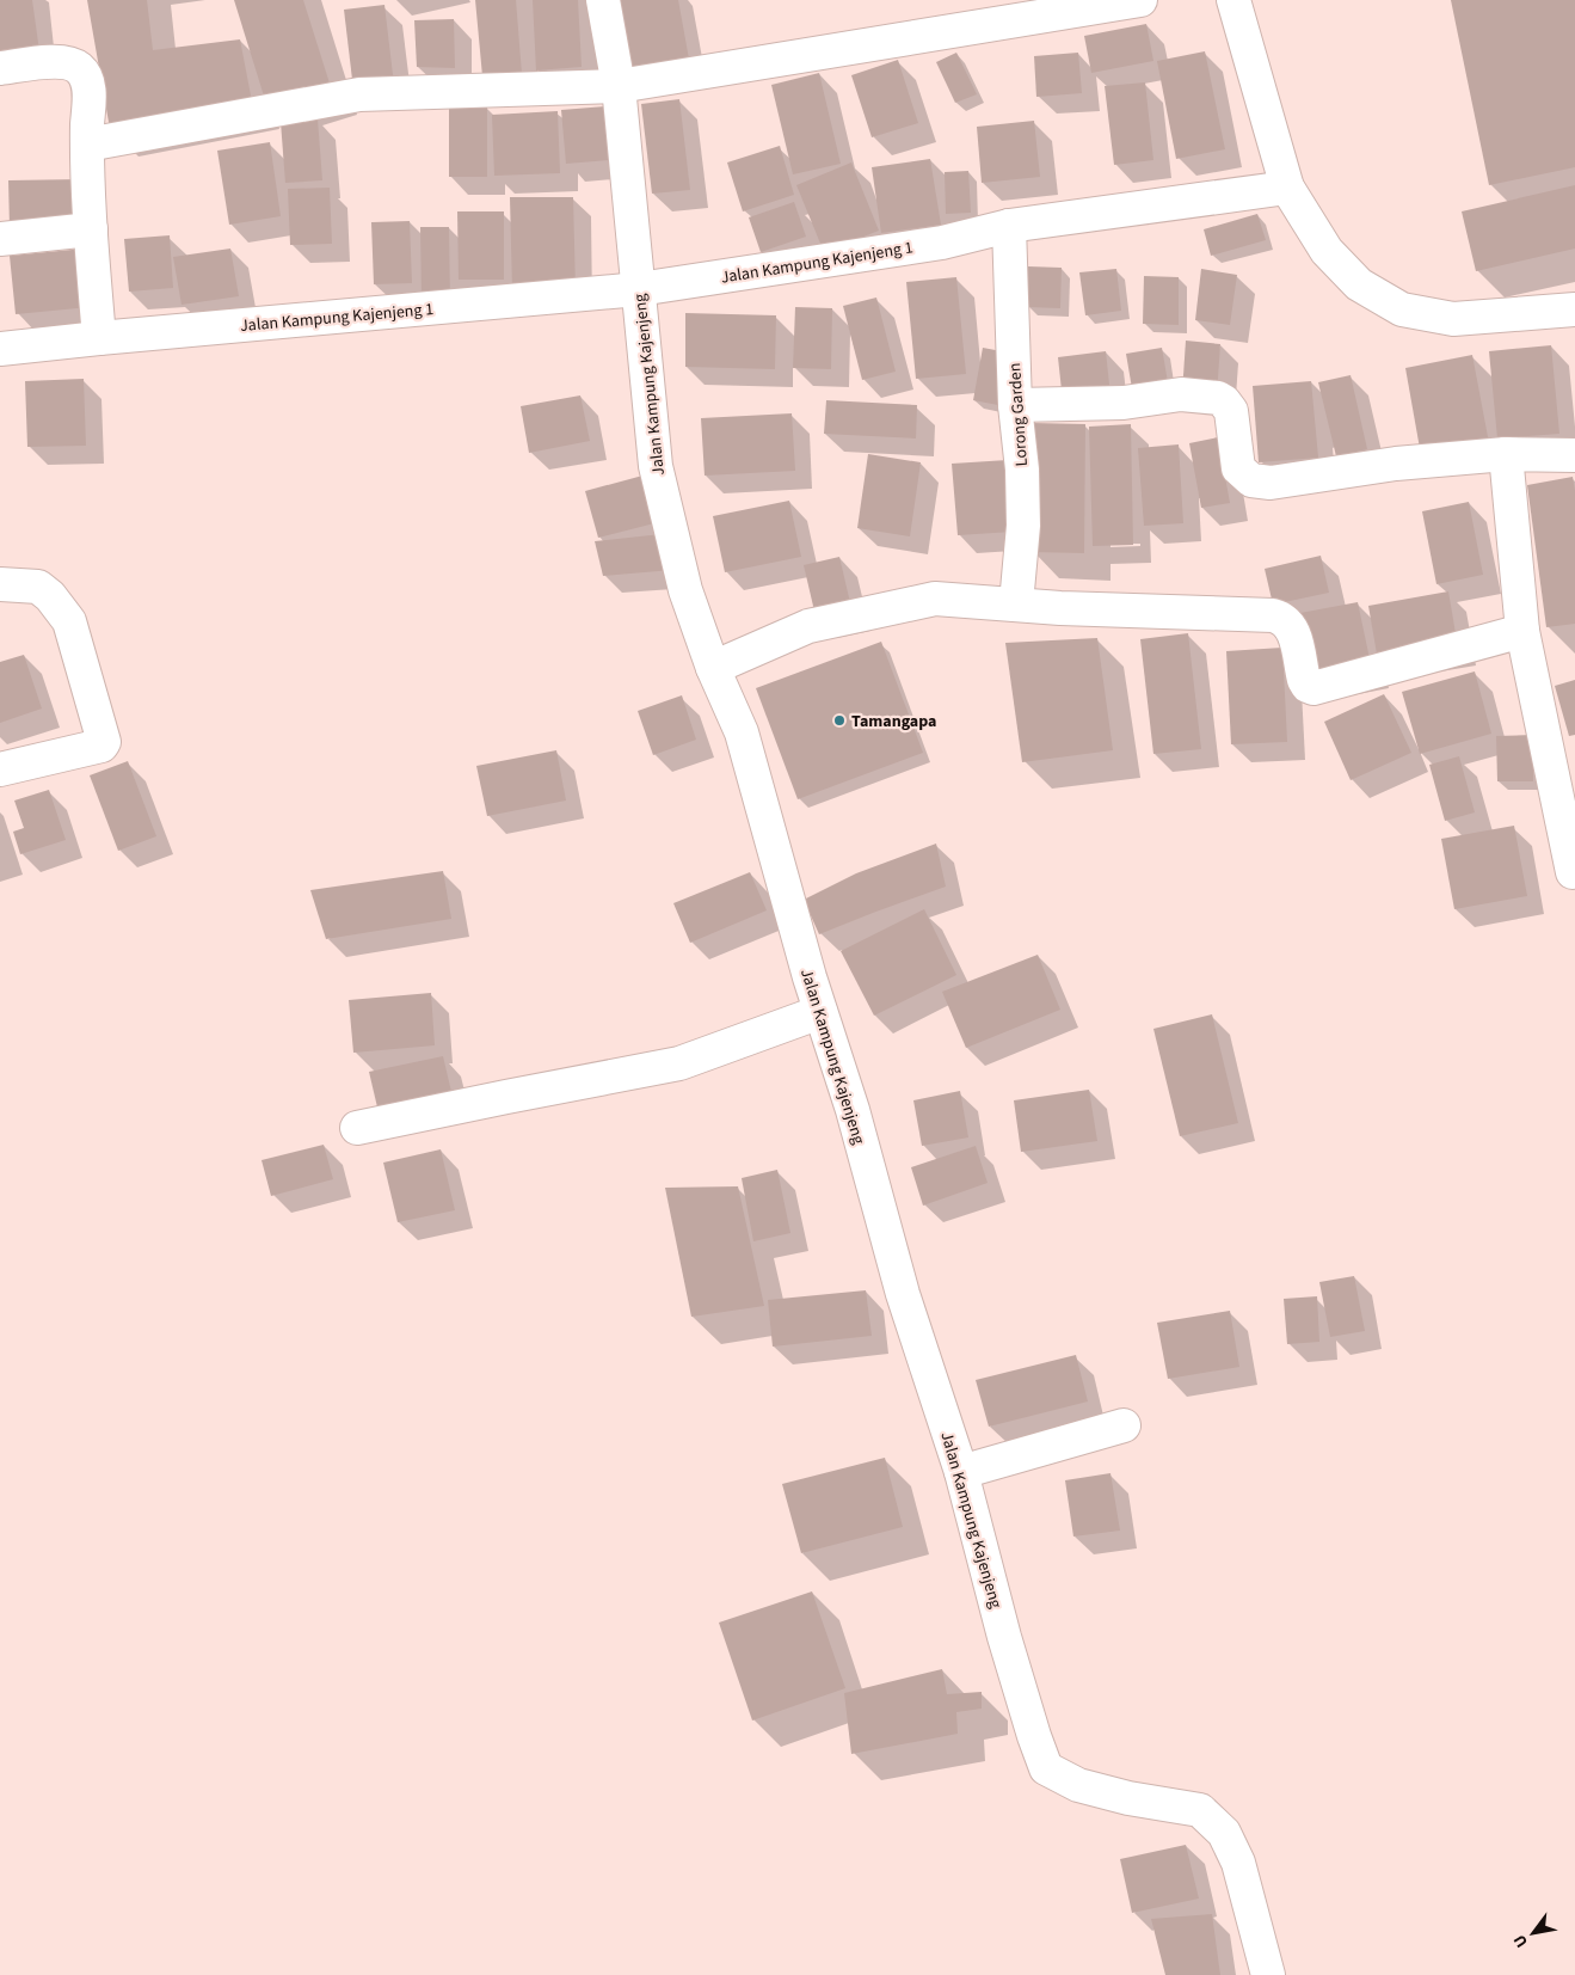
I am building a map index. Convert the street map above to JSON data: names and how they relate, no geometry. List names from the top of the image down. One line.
{"streets":{"street":["Jalan Kampung Kajenjeng 1","Jalan Kampung Kajenjeng","Lorong Garden"]},"crossings":[["Jalan Kampung Kajenjeng 1","Jalan Kampung Kajenjeng"],["Jalan Kampung Kajenjeng 1","Lorong Garden"]],"places":["Tamangapa"],"north":"bottom left"}
